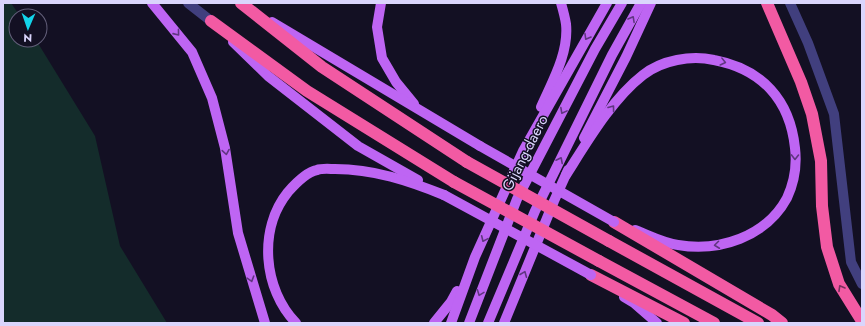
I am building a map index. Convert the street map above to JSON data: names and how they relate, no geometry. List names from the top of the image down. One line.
{"streets":{"main road":["Gijang-daero"]},"north":"bottom"}
